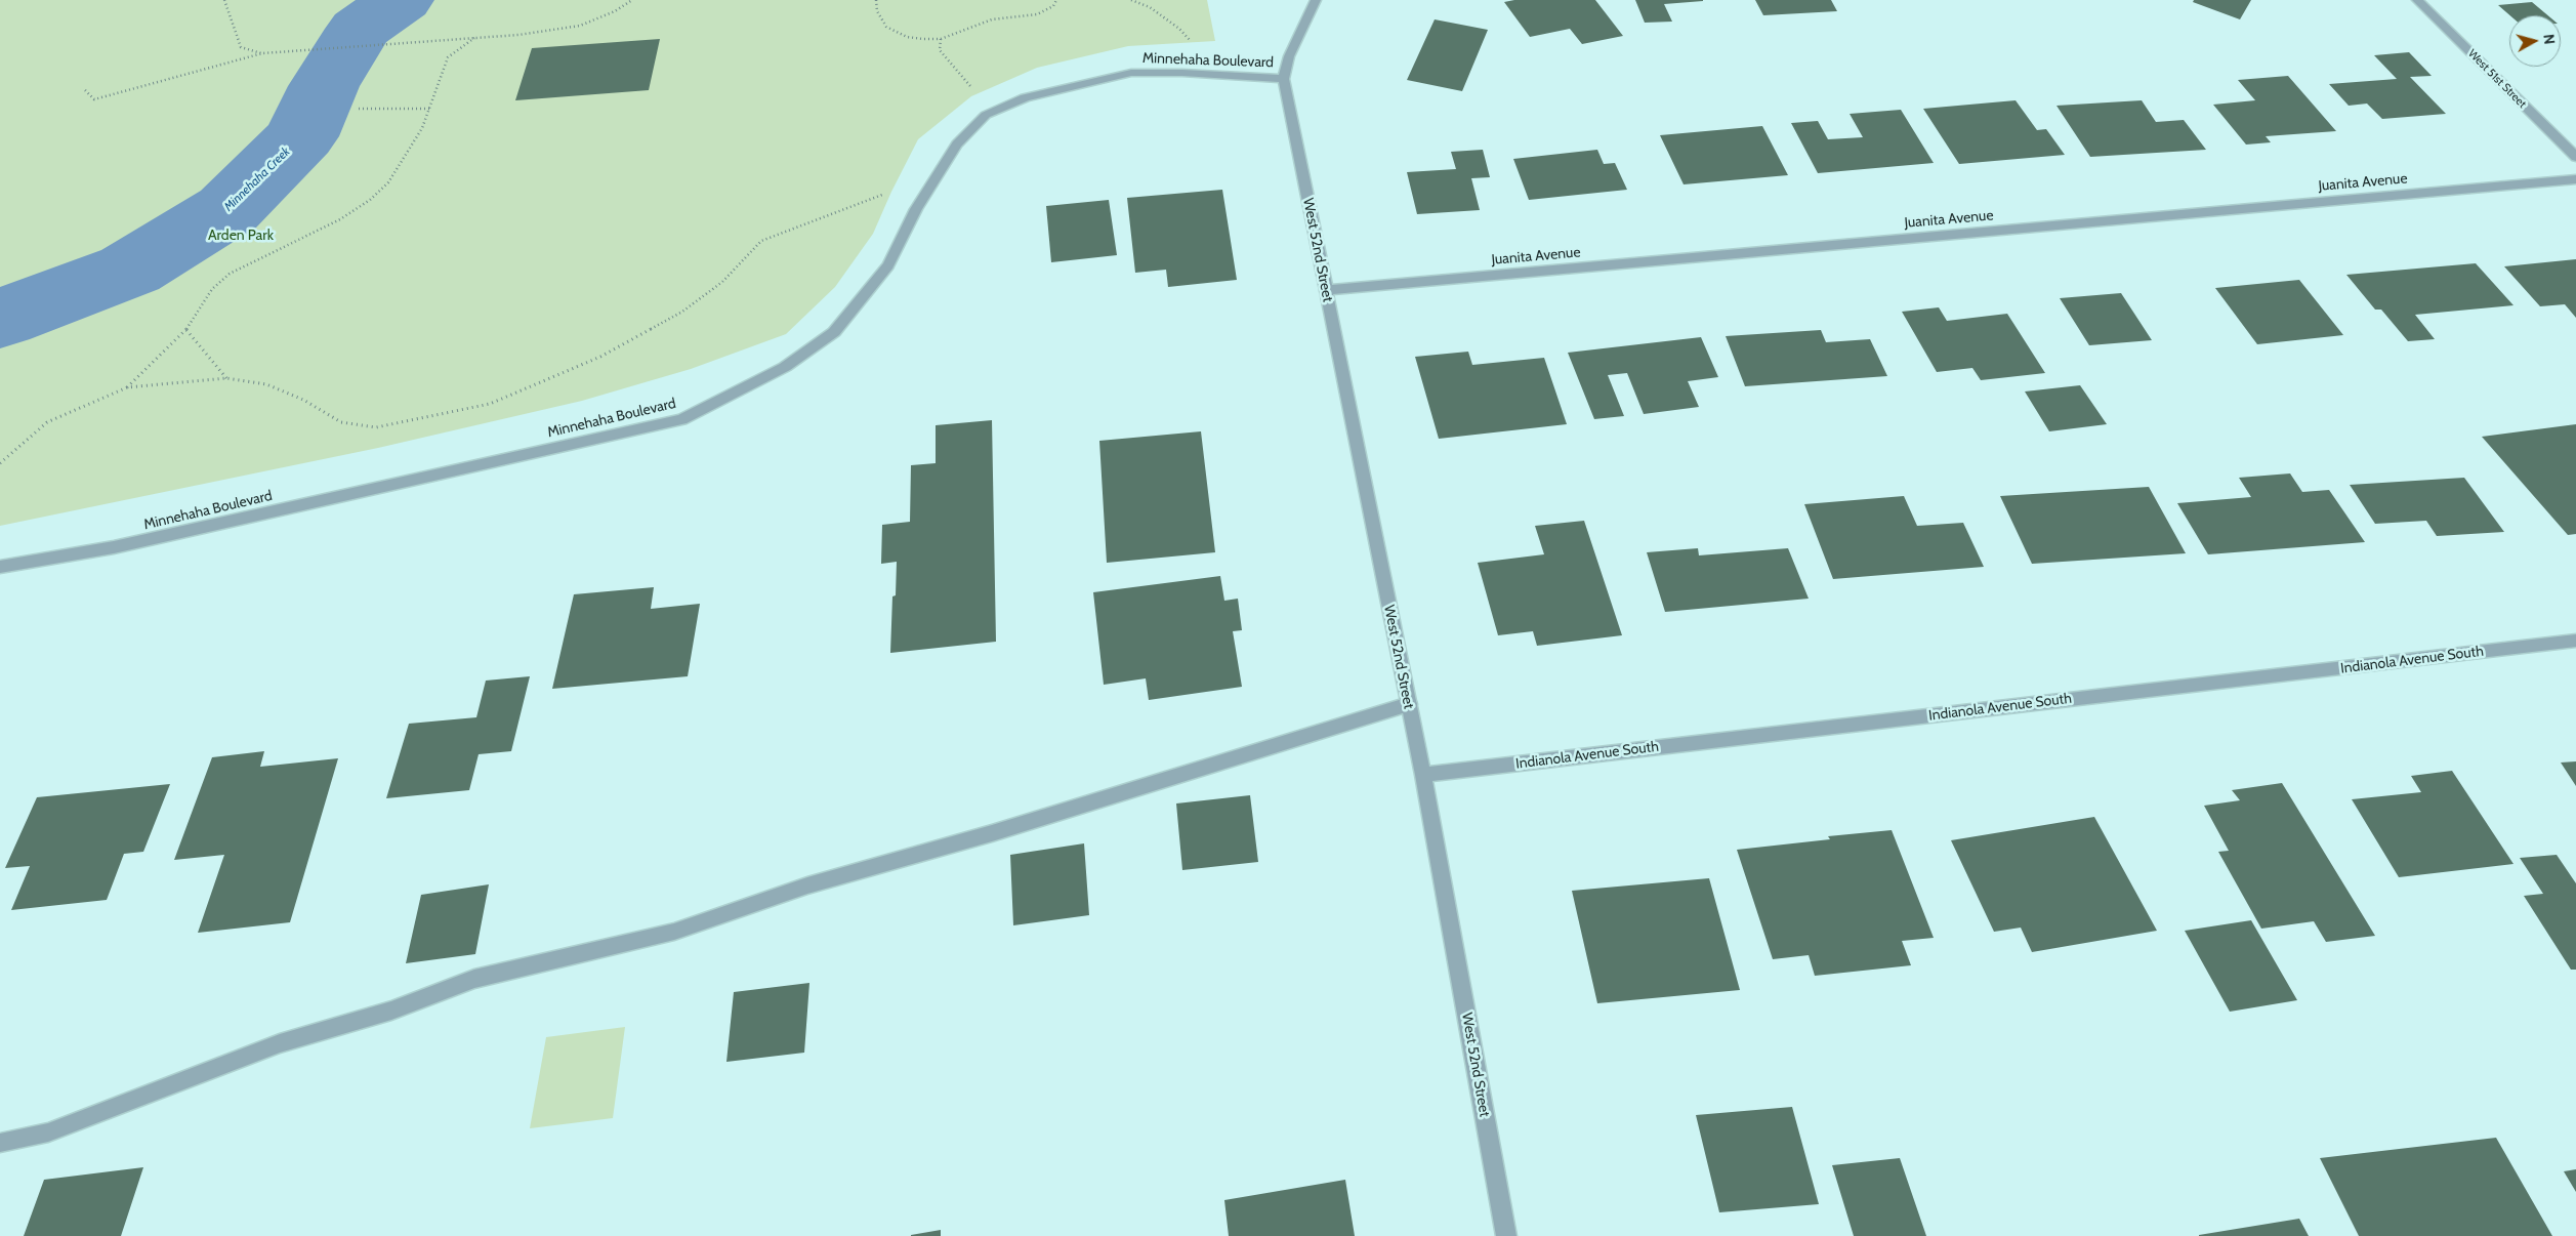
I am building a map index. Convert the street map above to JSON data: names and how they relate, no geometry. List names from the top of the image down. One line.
{"streets":{"street":["Minnehaha Boulevard","West 51st Street","Juanita Avenue","West 52nd Street","Indianola Avenue South"]},"crossings":[["Minnehaha Boulevard","West 52nd Street"],["Juanita Avenue","West 52nd Street"],["West 52nd Street","Indianola Avenue South"]],"water":["Minnehaha Creek"],"parks":["Arden Park"],"north":"right"}
